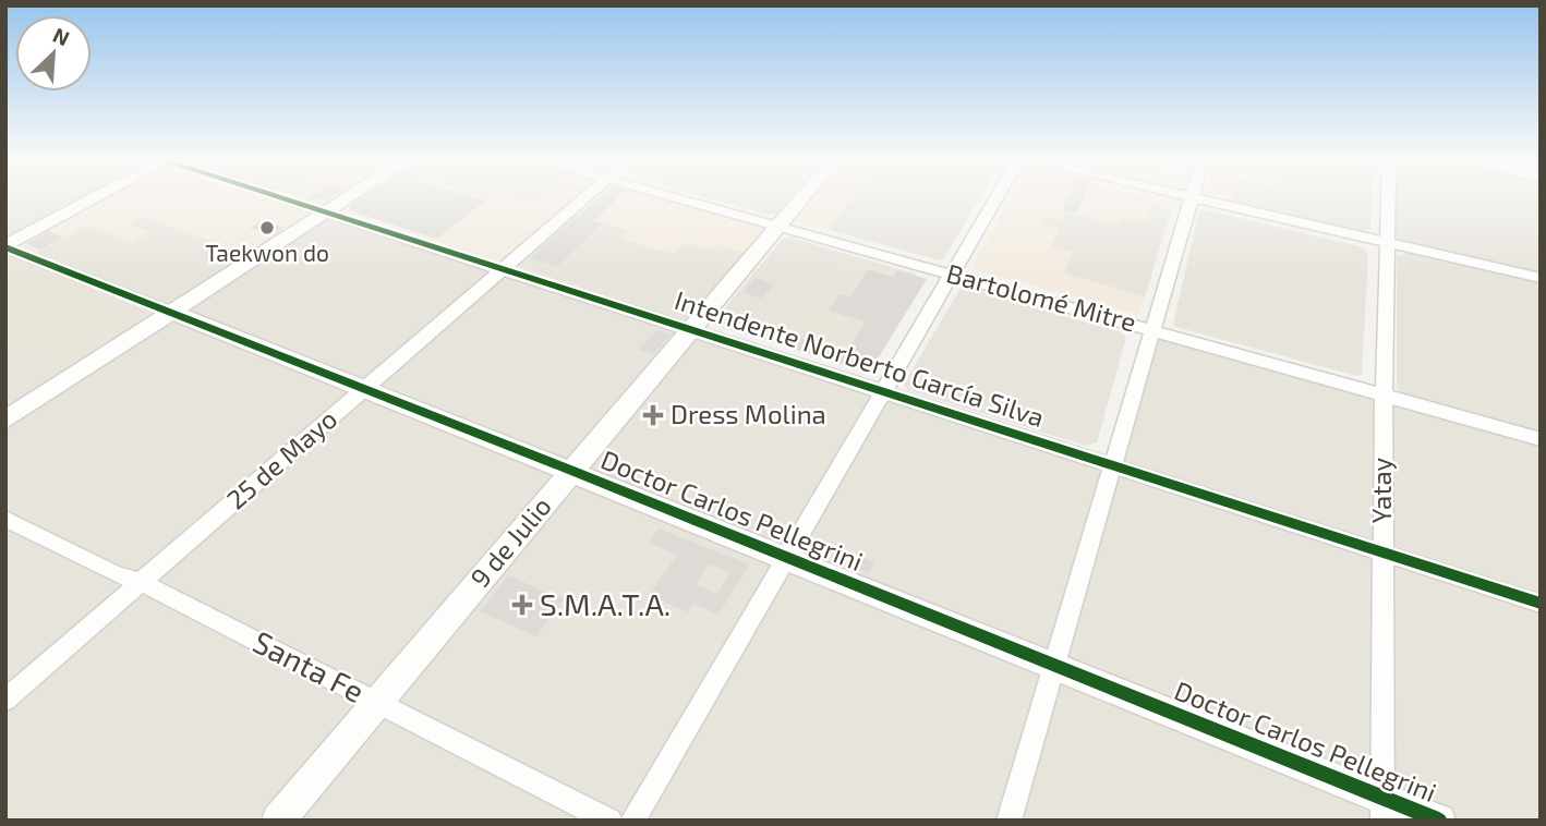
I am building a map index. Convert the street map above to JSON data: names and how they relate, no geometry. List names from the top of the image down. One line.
{"streets":{"street":["Bartolomé Mitre","Intendente Norberto García Silva","25 de Mayo","Yatay","Doctor Carlos Pellegrini","9 de Julio","Santa Fe"]},"crossings":[["Bartolomé Mitre","Yatay"],["Bartolomé Mitre","9 de Julio"],["Intendente Norberto García Silva","25 de Mayo"],["Intendente Norberto García Silva","Yatay"],["Intendente Norberto García Silva","9 de Julio"],["25 de Mayo","Doctor Carlos Pellegrini"],["25 de Mayo","Santa Fe"],["Yatay","Doctor Carlos Pellegrini"],["Doctor Carlos Pellegrini","9 de Julio"],["9 de Julio","Santa Fe"]],"places":{"other":["Taekwon do"],"health":["Dress Molina","S.M.A.T.A."]},"north":"top right"}
